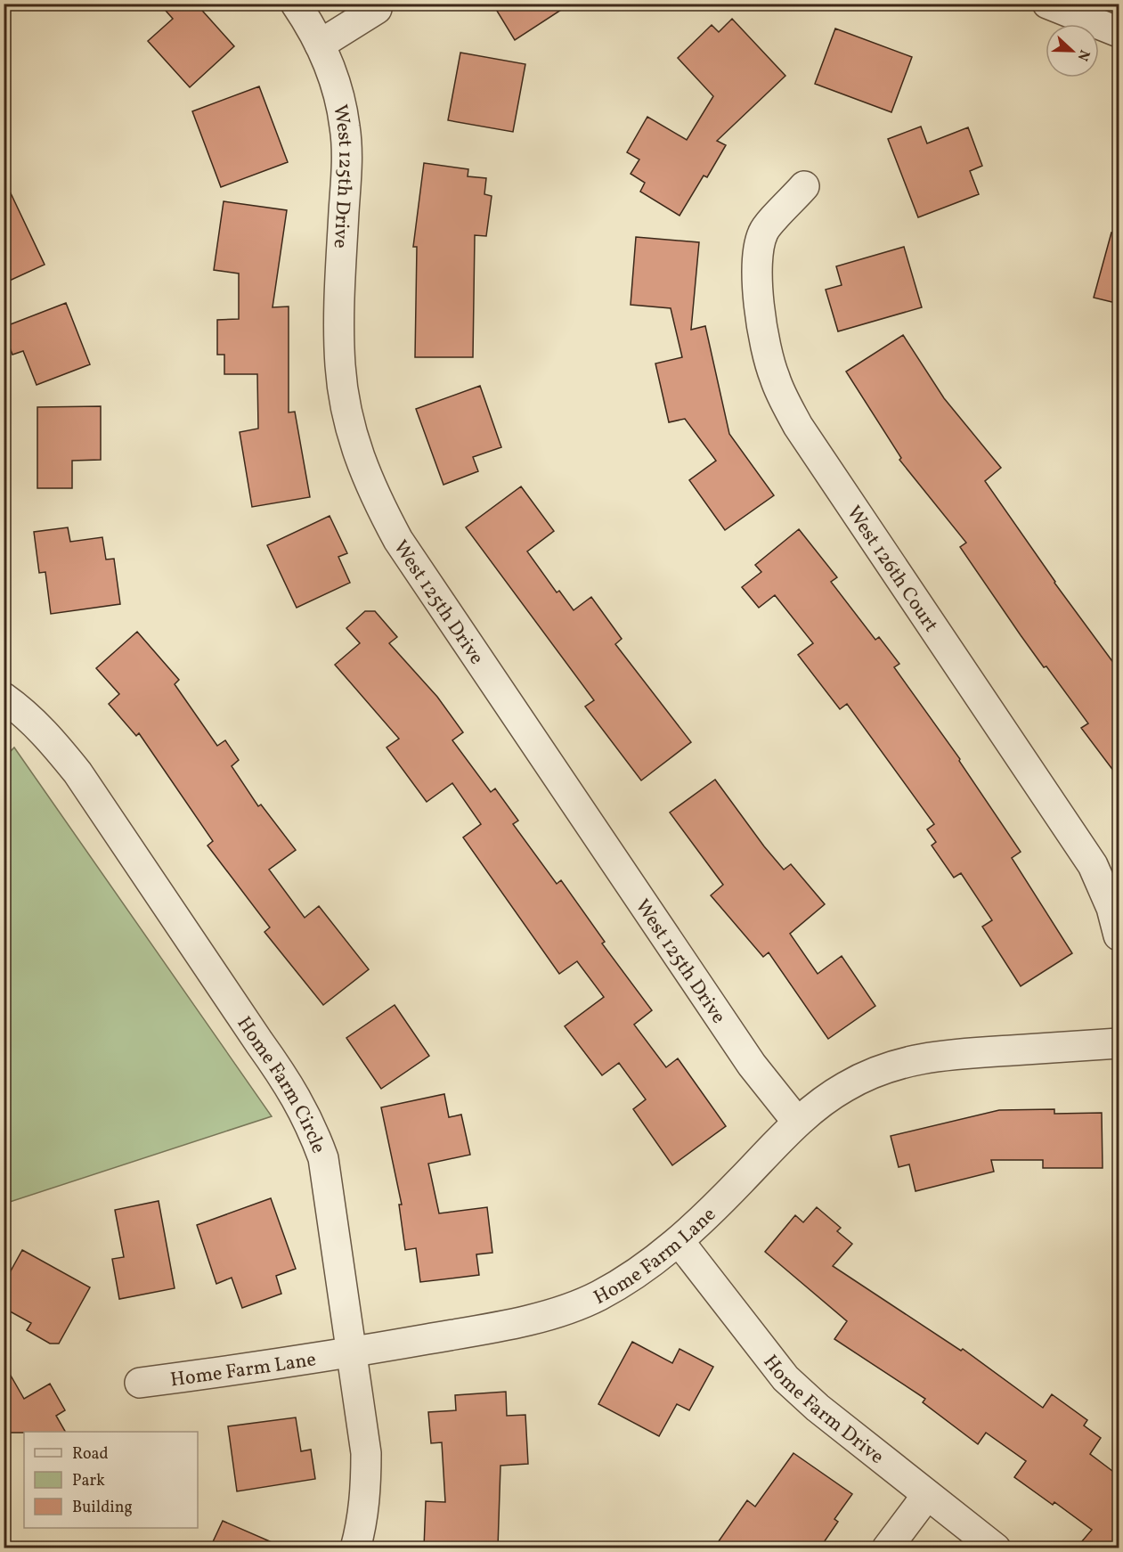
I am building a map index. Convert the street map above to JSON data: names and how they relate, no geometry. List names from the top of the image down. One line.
{"streets":{"street":["West 125th Drive","West 126th Court","Home Farm Circle","Home Farm Lane","Home Farm Drive"]},"crossings":[["West 125th Drive","Home Farm Lane"],["Home Farm Circle","Home Farm Lane"],["Home Farm Lane","Home Farm Drive"]],"legend":["Road","Park","Building"],"north":"right"}
